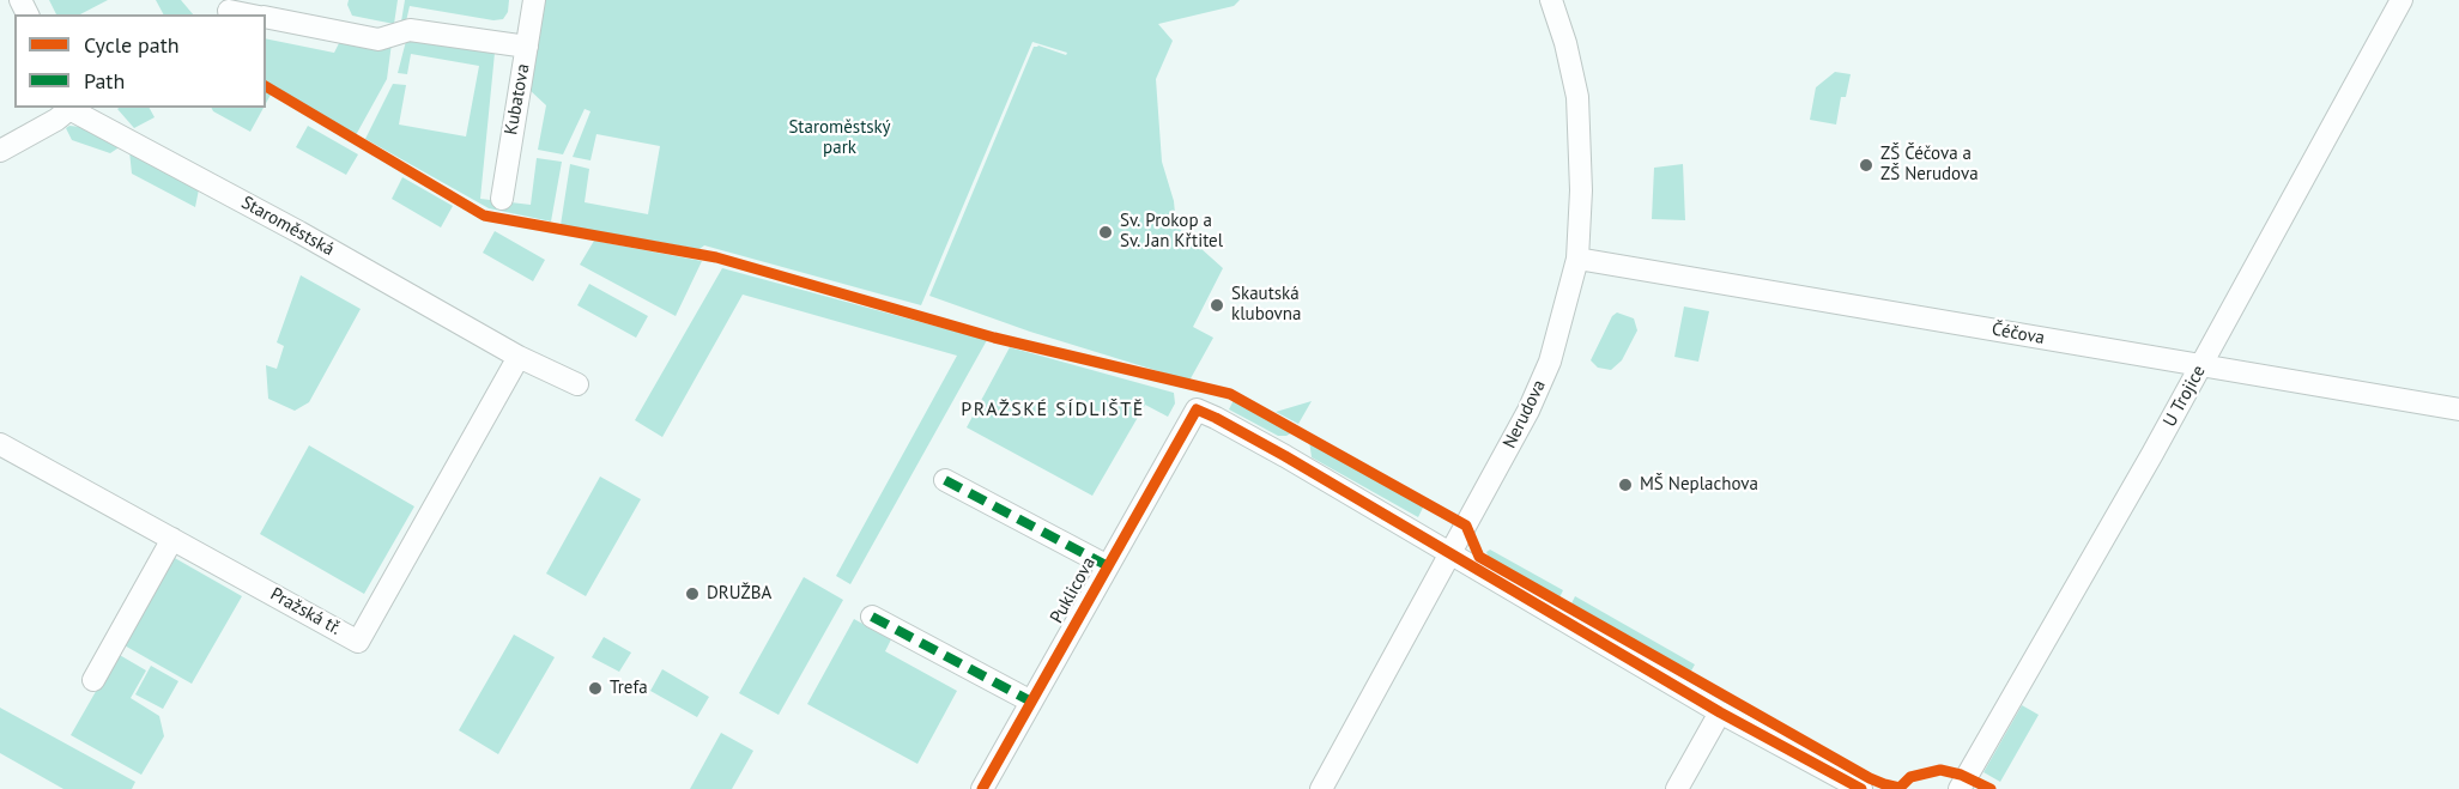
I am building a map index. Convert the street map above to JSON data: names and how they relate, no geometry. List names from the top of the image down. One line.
{"streets":{"street":["Kubatova","Staroměstská","Čéčova","U Trojice","Nerudova","Puklicova","Pražská tř."]},"crossings":[["Staroměstská","Pražská tř."],["Čéčova","U Trojice"],["Čéčova","Nerudova"],["Nerudova","Puklicova"]],"districts":["PRAŽSKÉ SÍDLIŠTĚ"],"parks":["Staroměstský park"],"places":["ZŠ Čéčova a ZŠ Nerudova","Sv. Prokop a Sv. Jan Křtitel","Skautská klubovna","MŠ Neplachova","DRUŽBA","Trefa"],"legend":["Cycle path","Path"]}
